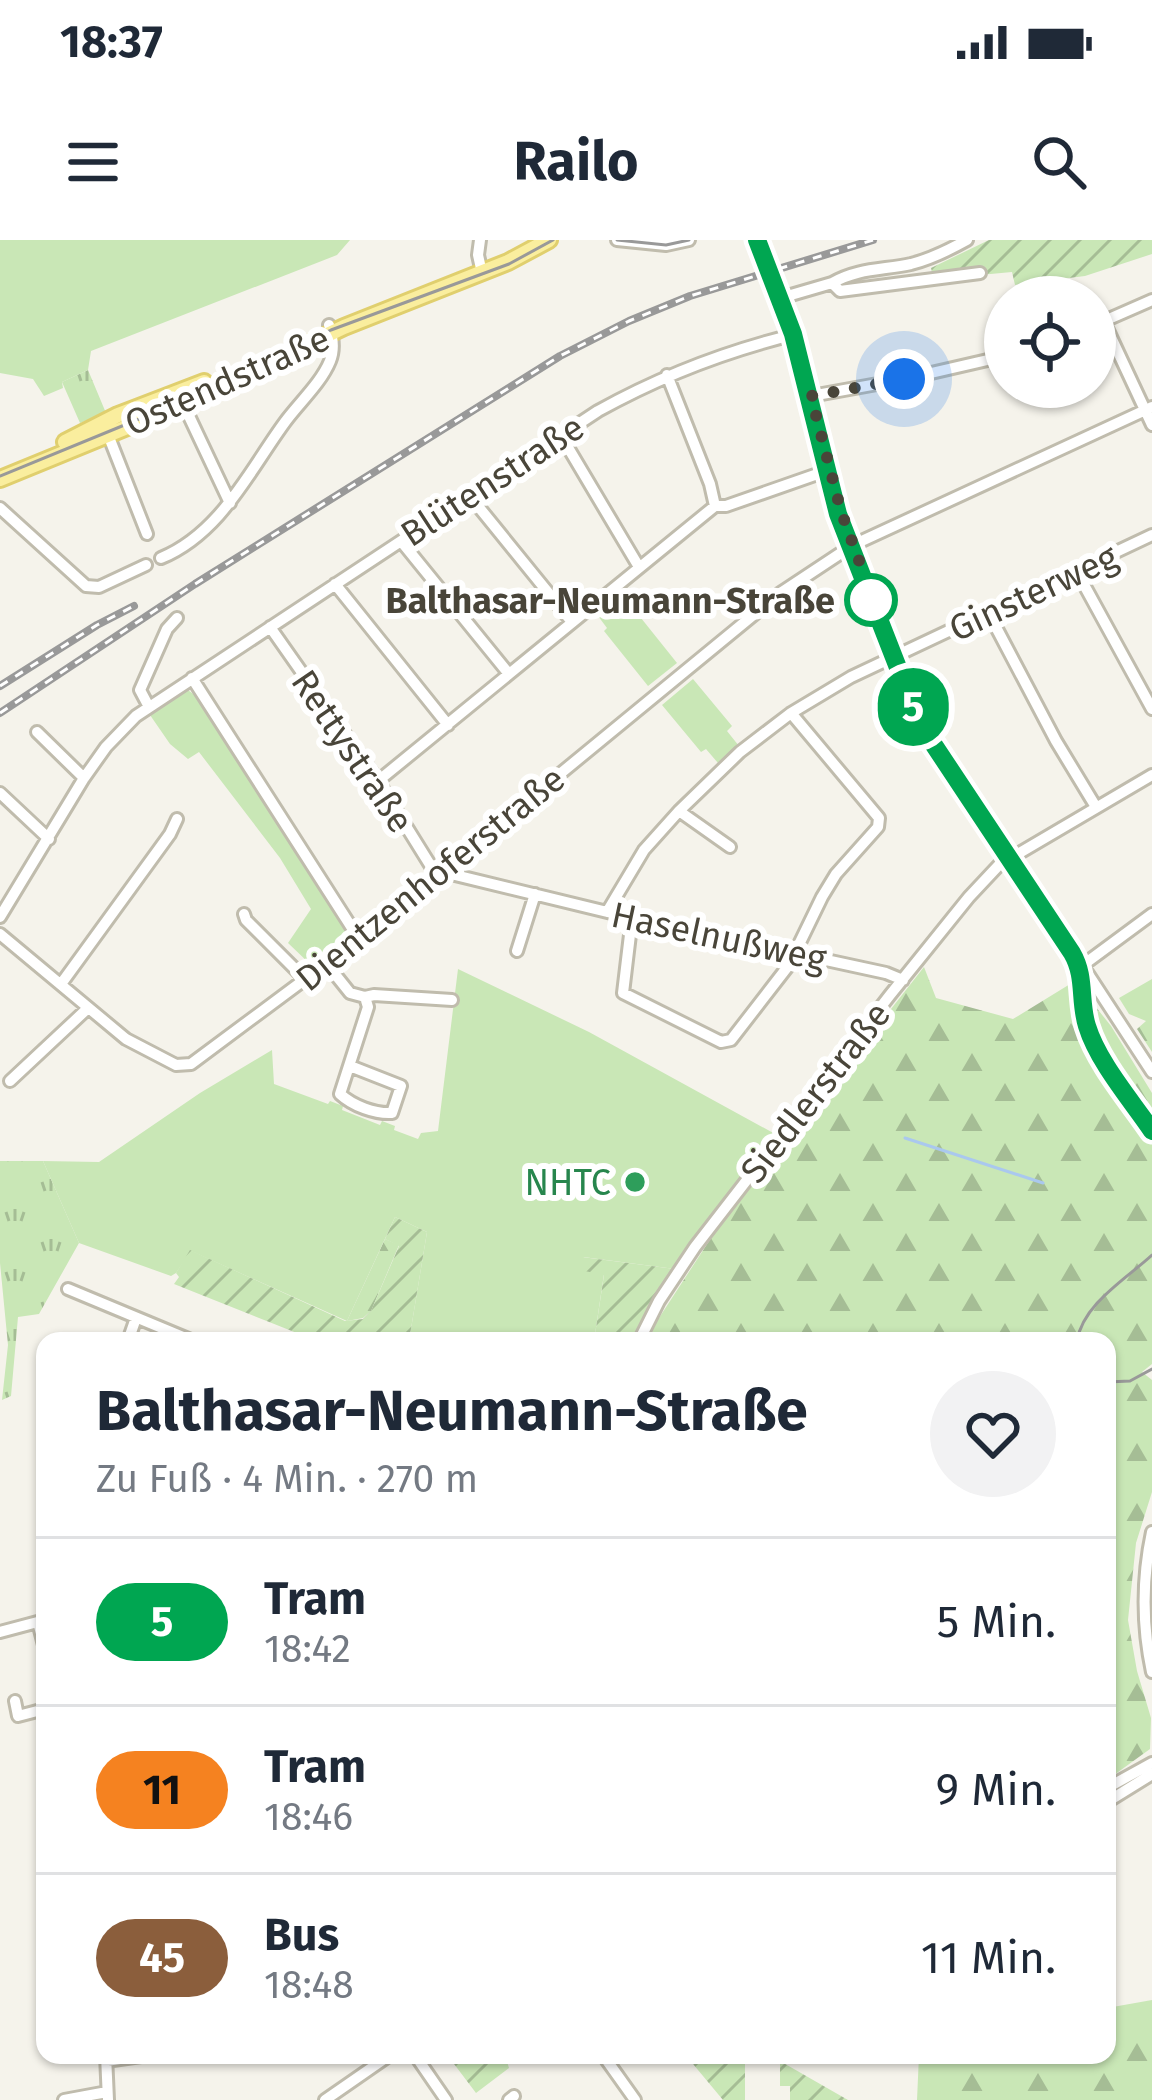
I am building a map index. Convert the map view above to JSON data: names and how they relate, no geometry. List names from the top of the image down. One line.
{"streets":{"main road":["Ostendstraße"],"street":["Blütenstraße","Ginsterweg","Rettystraße","Dientzenhoferstraße","Haselnußweg","Siedlerstraße"]},"crossings":[["Blütenstraße","Rettystraße"],["Ginsterweg","Haselnußweg"],["Rettystraße","Dientzenhoferstraße"],["Rettystraße","Haselnußweg"],["Dientzenhoferstraße","Haselnußweg"],["Haselnußweg","Siedlerstraße"]],"places":["Balthasar-Neumann-Straße","NHTC"],"lines":["tram line 5"],"page":{"status":"18:37","header":"Railo","on_map":"5","heading":["Balthasar-Neumann-Straße","Zu Fuß · 4 Min. · 270 m"],"list":[{"mark":"5","name":"Tram","note":"18:42","value":"5 Min."},{"mark":"11","name":"Tram","note":"18:46","value":"9 Min."},{"mark":"45","name":"Bus","note":"18:48","value":"11 Min."}]}}
